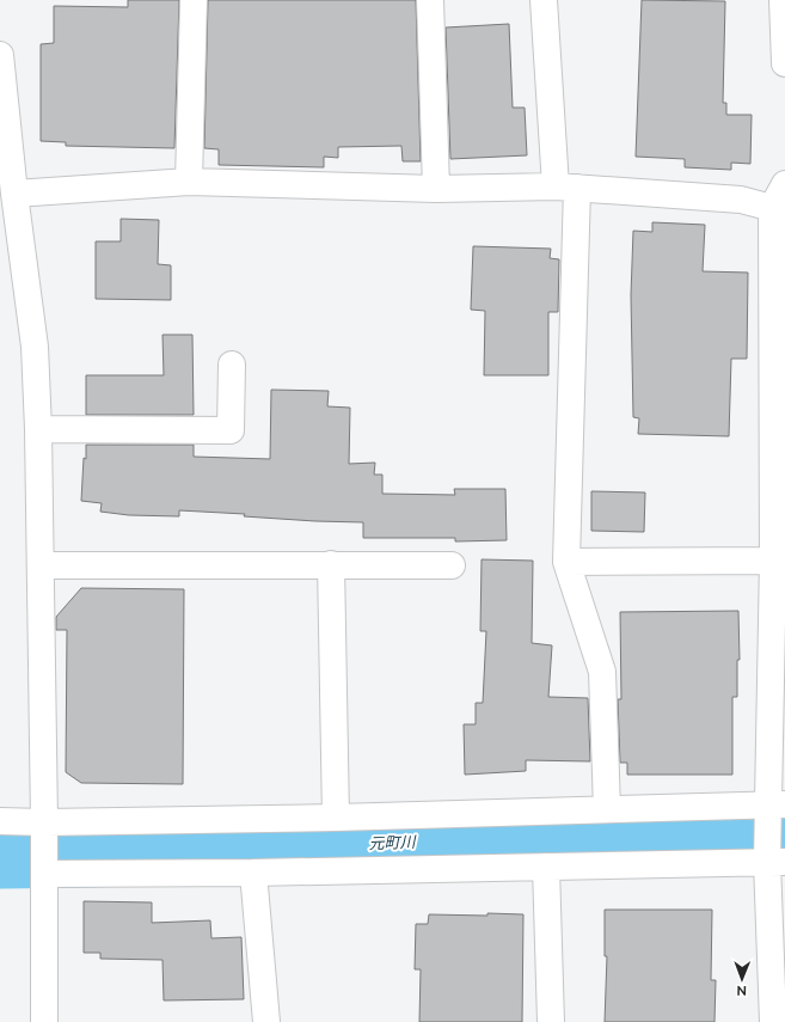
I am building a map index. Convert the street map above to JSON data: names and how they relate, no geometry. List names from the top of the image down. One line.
{"water":["元町川"],"north":"bottom"}
